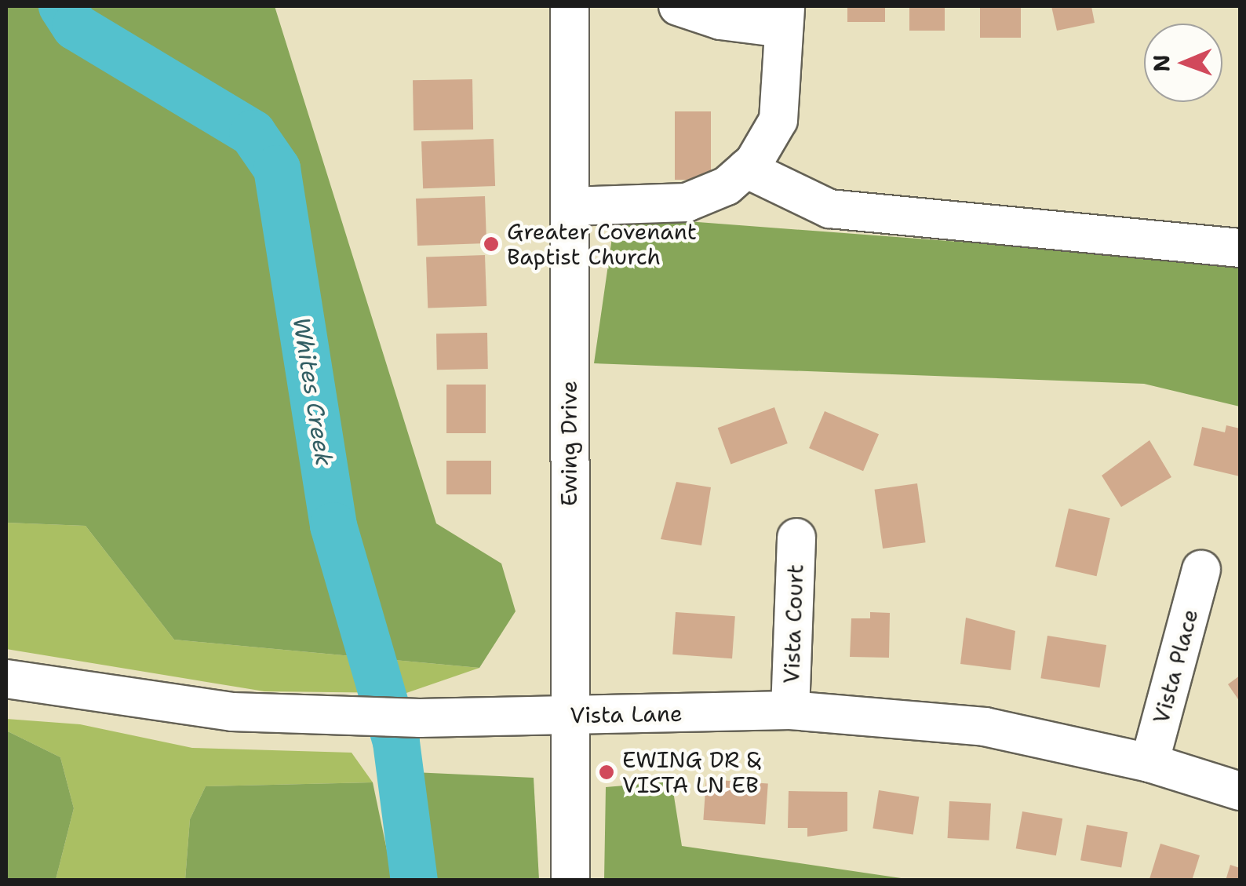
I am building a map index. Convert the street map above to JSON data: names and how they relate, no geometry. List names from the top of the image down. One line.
{"streets":{"street":["Ewing Drive","Vista Court","Vista Place","Vista Lane"]},"crossings":[["Ewing Drive","Vista Lane"],["Vista Court","Vista Lane"],["Vista Place","Vista Lane"]],"water":["Whites Creek"],"places":["Greater Covenant Baptist Church","EWING DR & VISTA LN EB"],"north":"left"}
